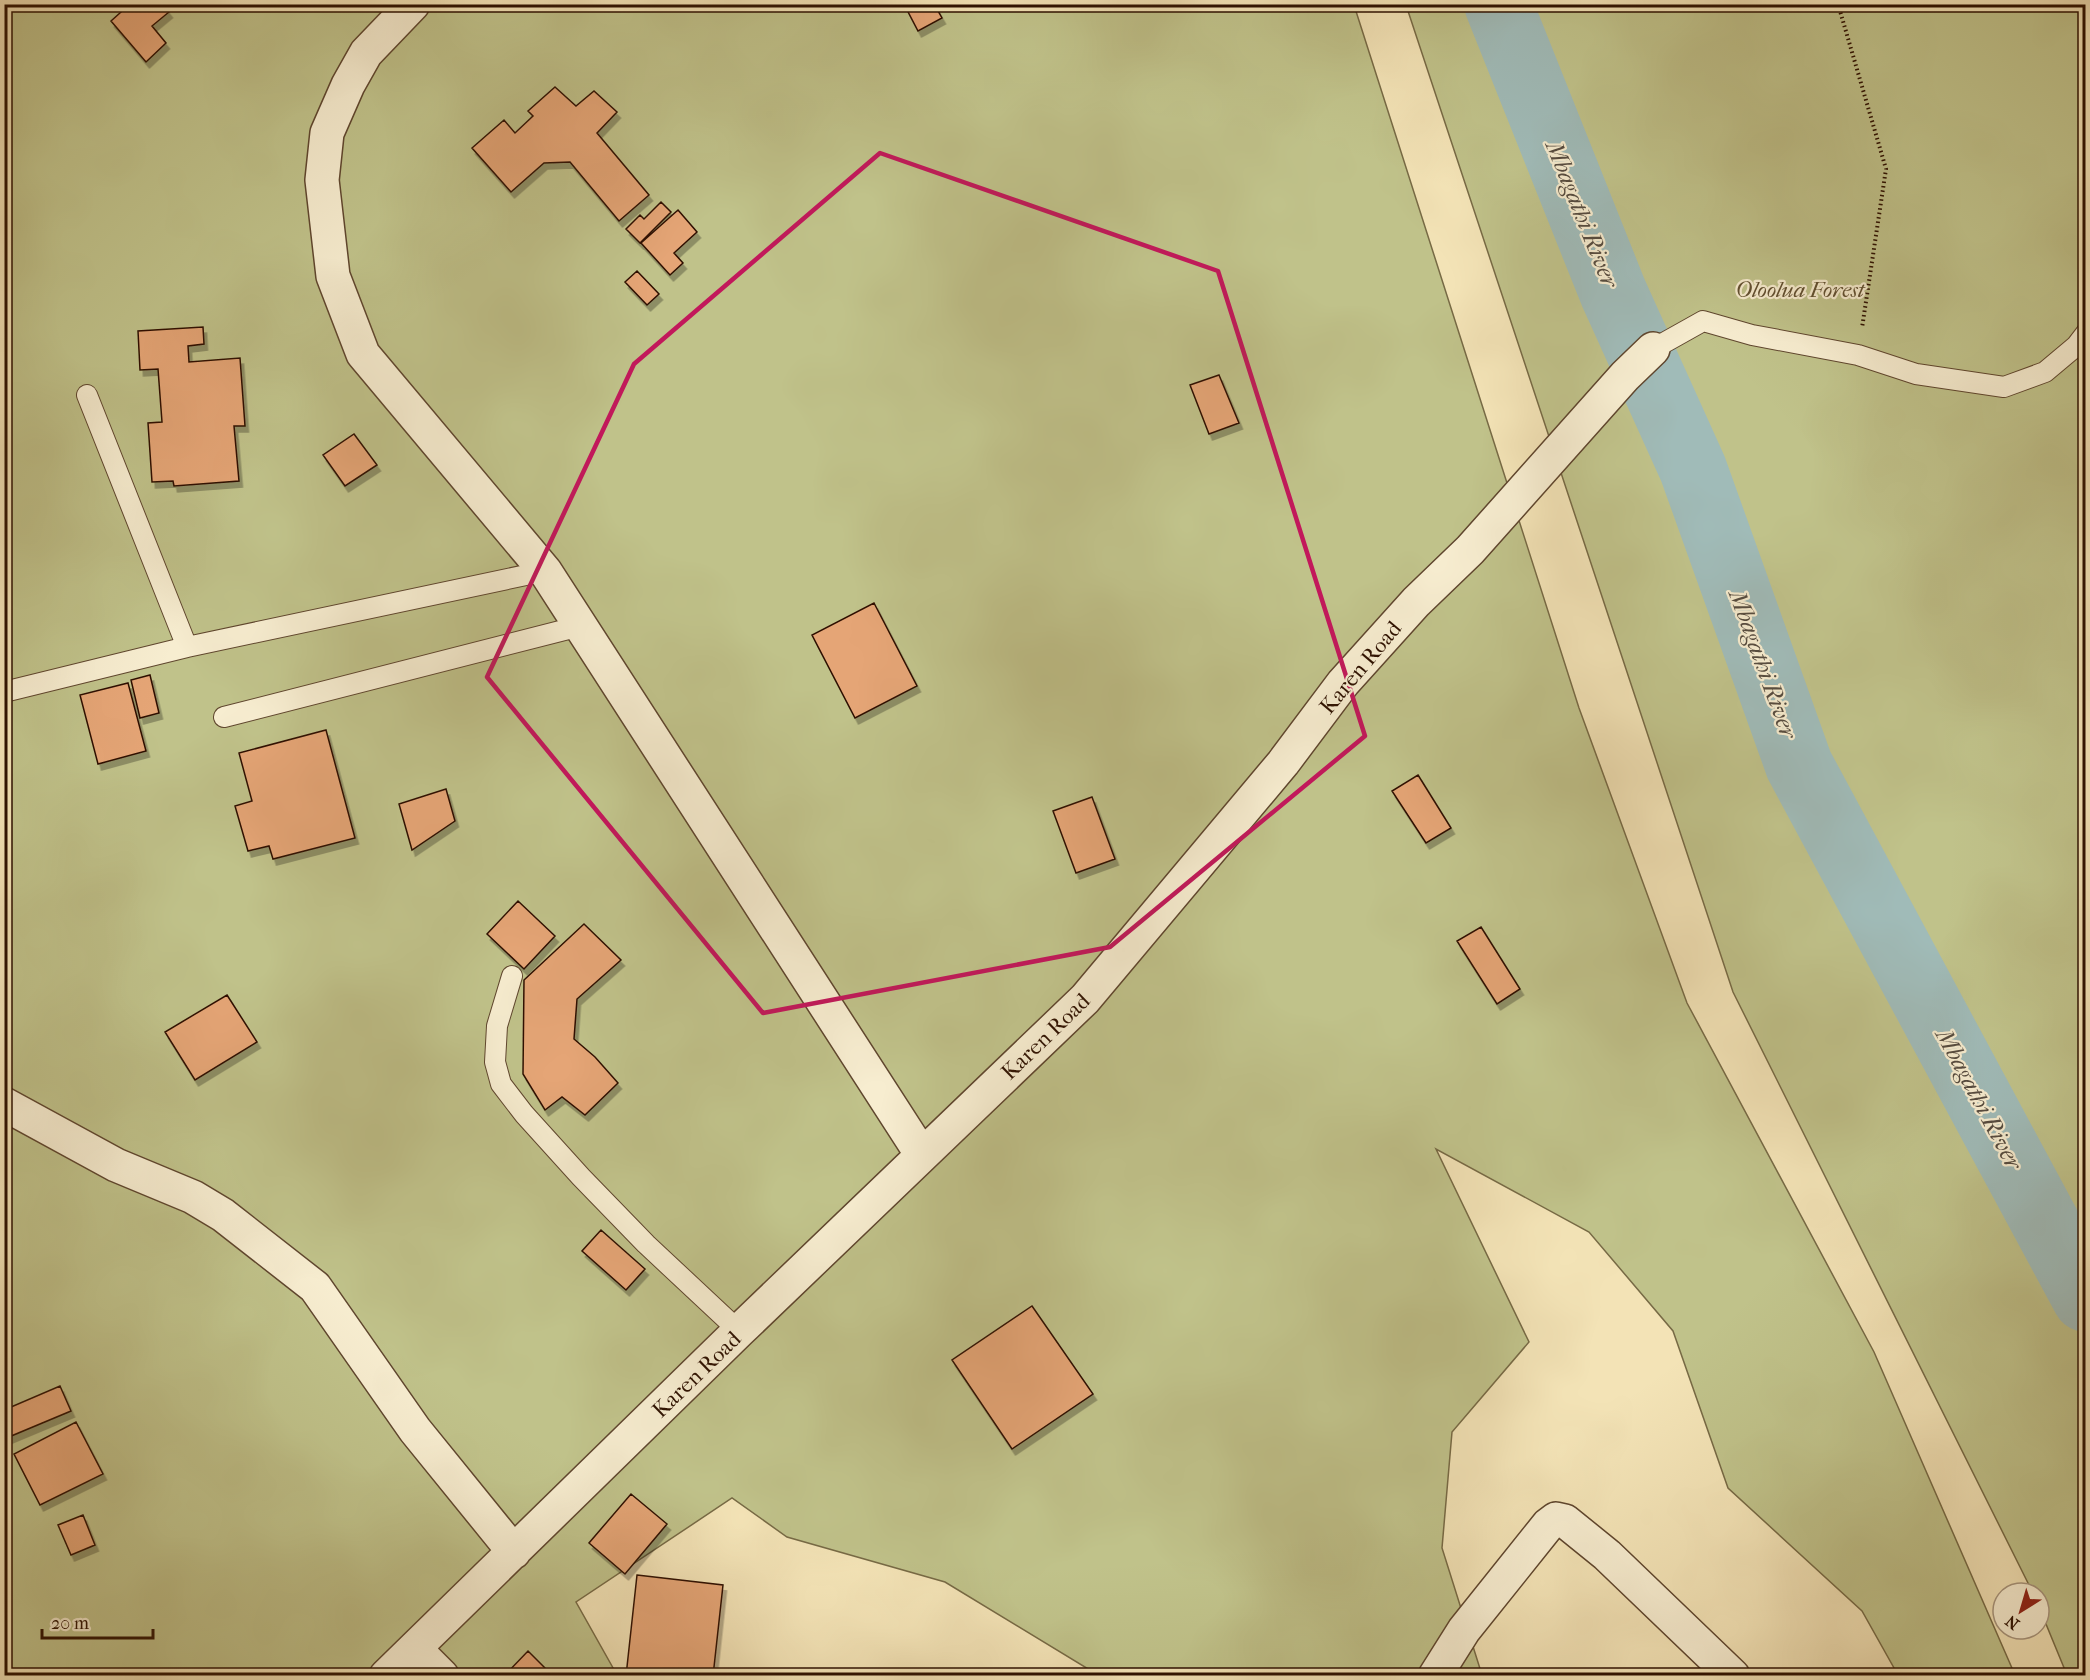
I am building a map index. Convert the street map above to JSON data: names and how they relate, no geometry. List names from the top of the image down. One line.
{"streets":{"street":["Karen Road"]},"water":["Mbagathi River"],"parks":["Oloolua Forest"],"scale_bar":"20 m","north":"bottom left"}
